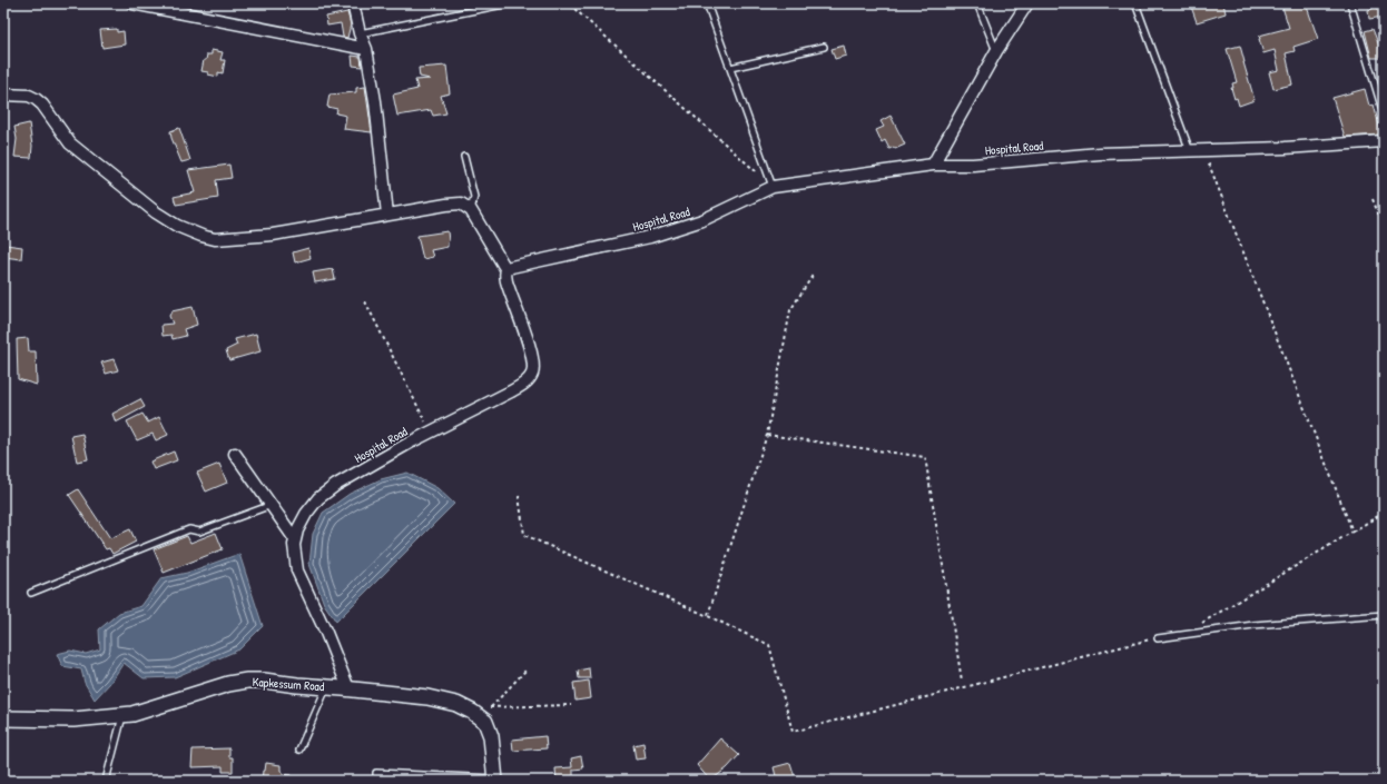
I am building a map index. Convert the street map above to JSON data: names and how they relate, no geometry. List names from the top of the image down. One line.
{"streets":{"street":["Hospital Road","Kapkessum Road"]},"crossings":[["Hospital Road","Kapkessum Road"]]}
